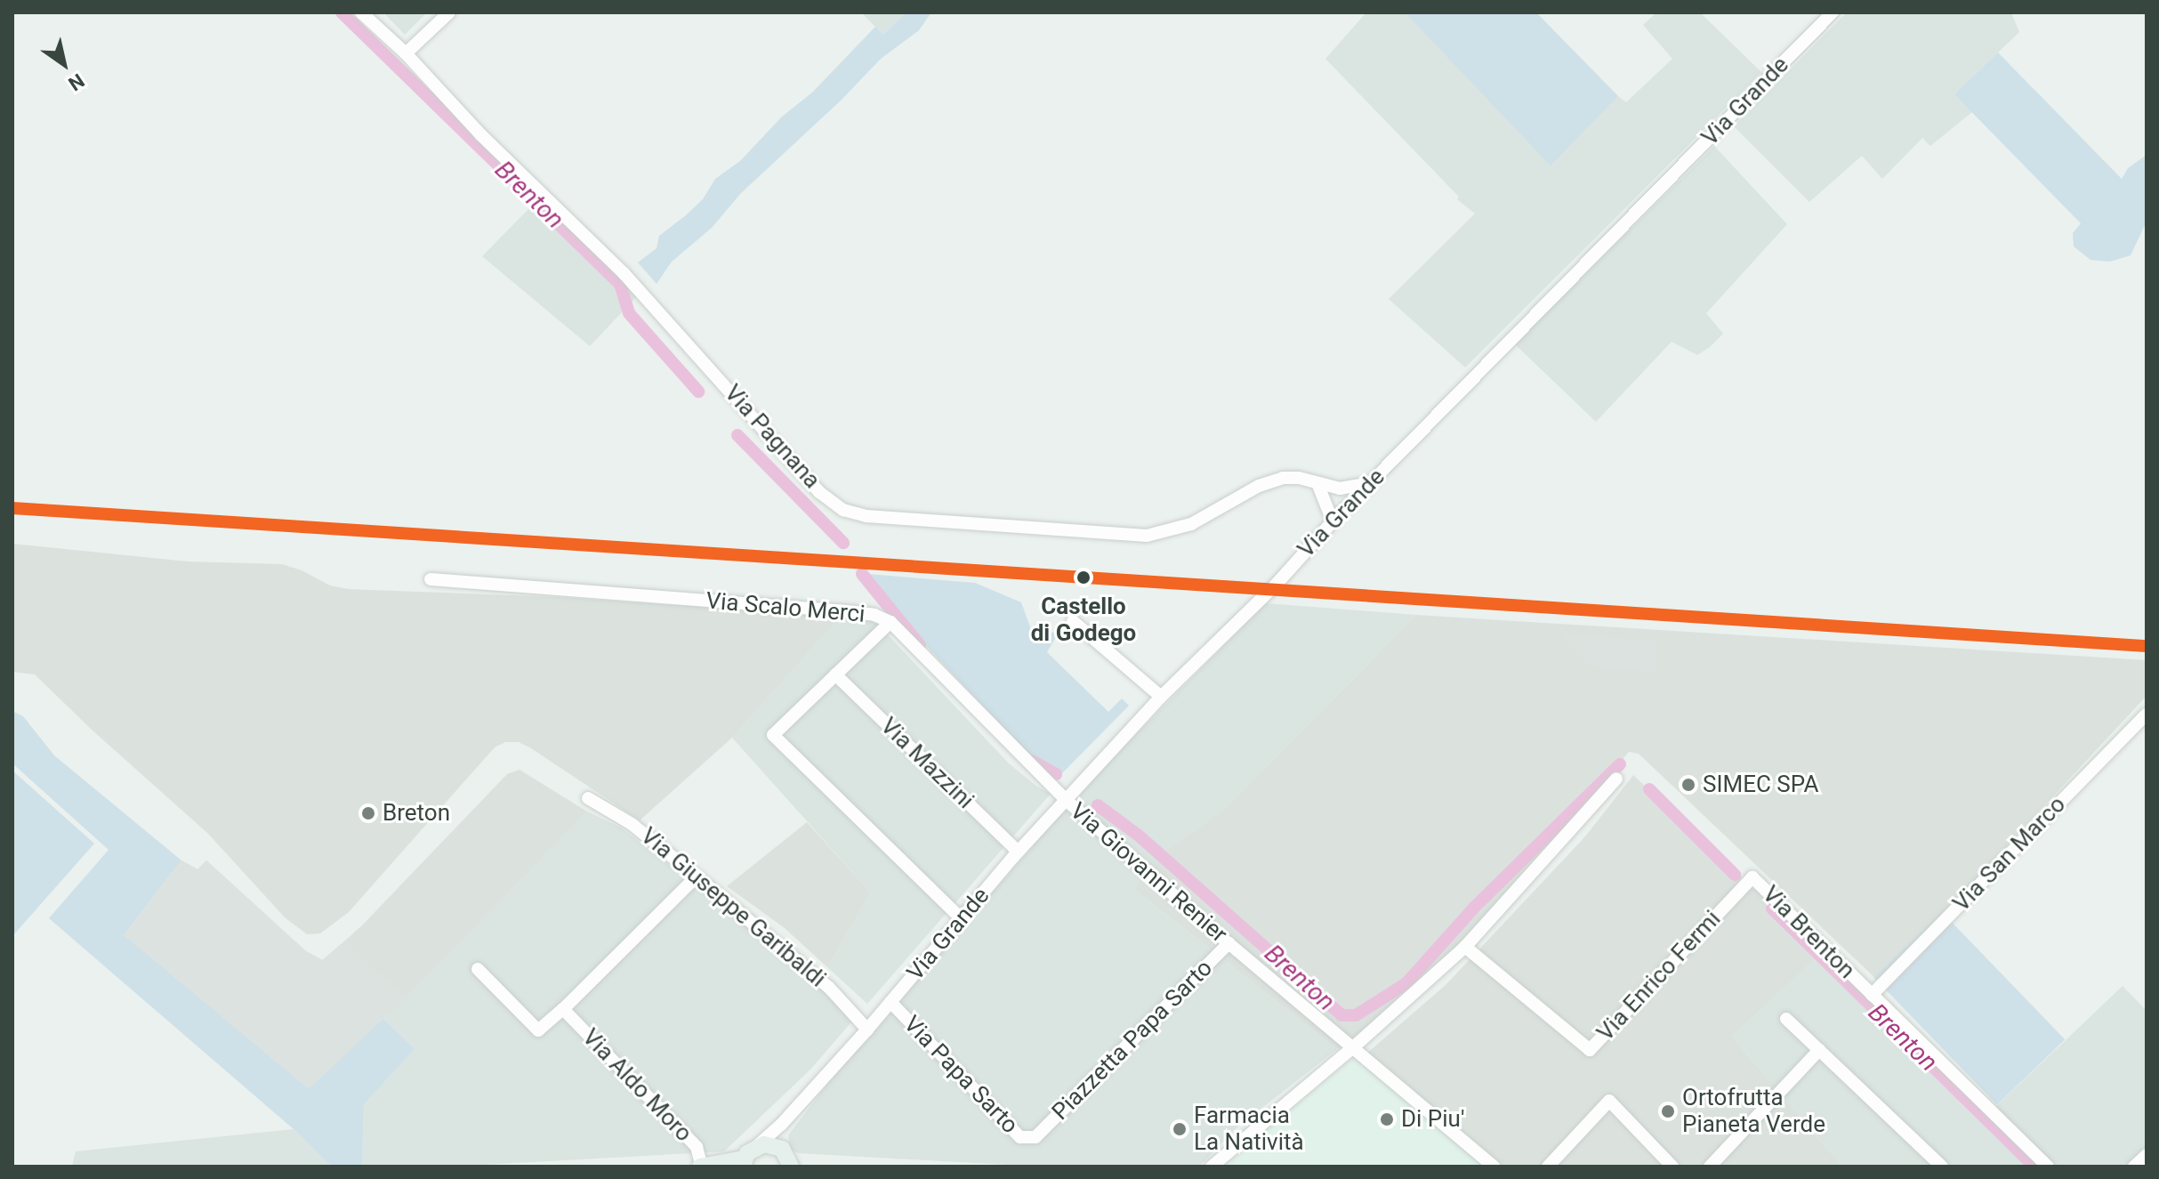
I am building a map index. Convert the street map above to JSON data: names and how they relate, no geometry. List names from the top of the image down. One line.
{"streets":{"street":["Via Grande","Via Pagnana","Via Scalo Merci","Via Mazzini","Via San Marco","Via Giovanni Renier","Via Giuseppe Garibaldi","Via Brenton","Via Enrico Fermi","Piazzetta Papa Sarto","Via Papa Sarto","Via Aldo Moro"]},"crossings":[["Via Grande","Via Pagnana"],["Via Grande","Via Scalo Merci"],["Via Grande","Via Mazzini"],["Via Grande","Via Giovanni Renier"],["Via Grande","Via Giuseppe Garibaldi"],["Via Grande","Via Papa Sarto"],["Via Scalo Merci","Via Giovanni Renier"],["Via San Marco","Via Brenton"],["Via Giovanni Renier","Piazzetta Papa Sarto"],["Via Giuseppe Garibaldi","Via Aldo Moro"],["Via Brenton","Via Enrico Fermi"],["Piazzetta Papa Sarto","Via Papa Sarto"]],"water":["Brenton"],"places":["Castello di Godego","SIMEC SPA","Breton","Ortofrutta Pianeta Verde","Di Piu'","Farmacia La Natività"],"north":"bottom right"}
